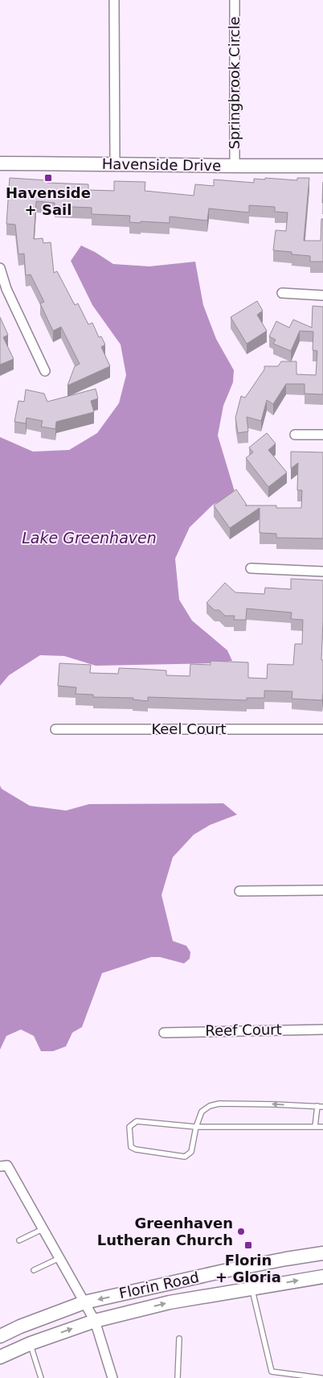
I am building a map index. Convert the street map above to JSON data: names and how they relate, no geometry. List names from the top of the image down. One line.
{"streets":{"main road":["Havenside Drive","Florin Road"],"street":["Springbrook Circle","Keel Court","Reef Court"]},"crossings":[["Springbrook Circle","Havenside Drive"]],"water":["Lake Greenhaven"],"places":{"transit":["Havenside + Sail","Florin + Gloria"],"other":["Greenhaven Lutheran Church"]}}
